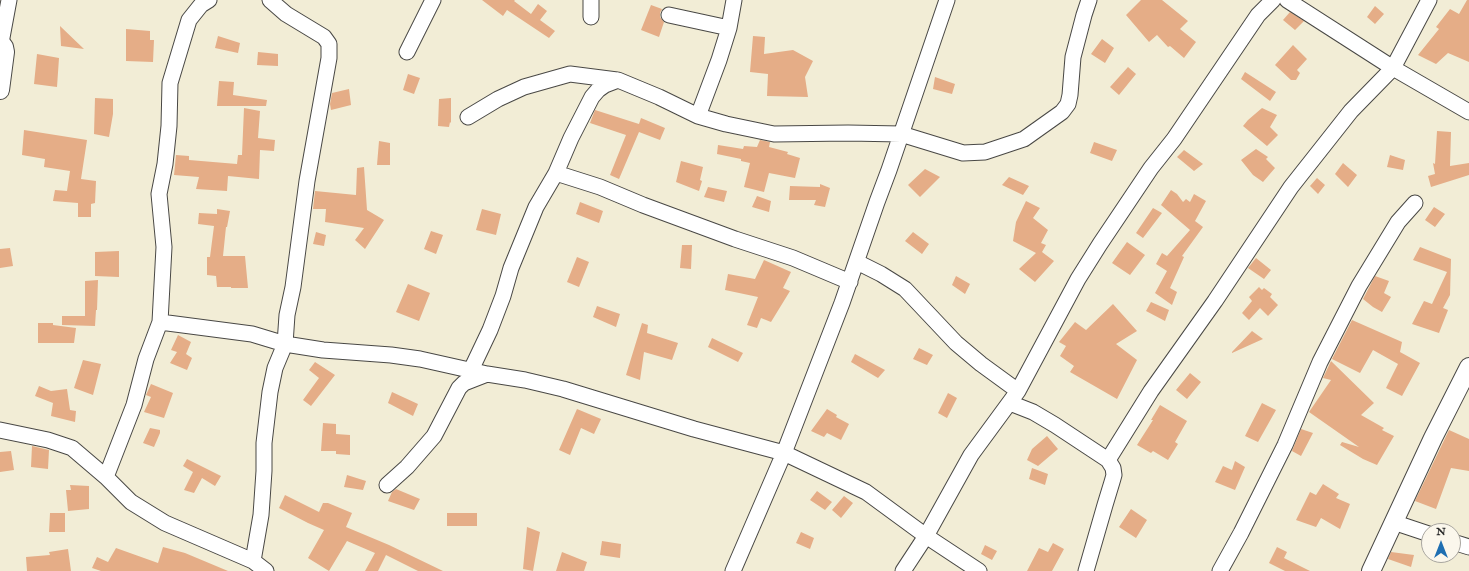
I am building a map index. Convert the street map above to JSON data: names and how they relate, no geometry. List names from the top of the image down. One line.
{"north":"top"}
